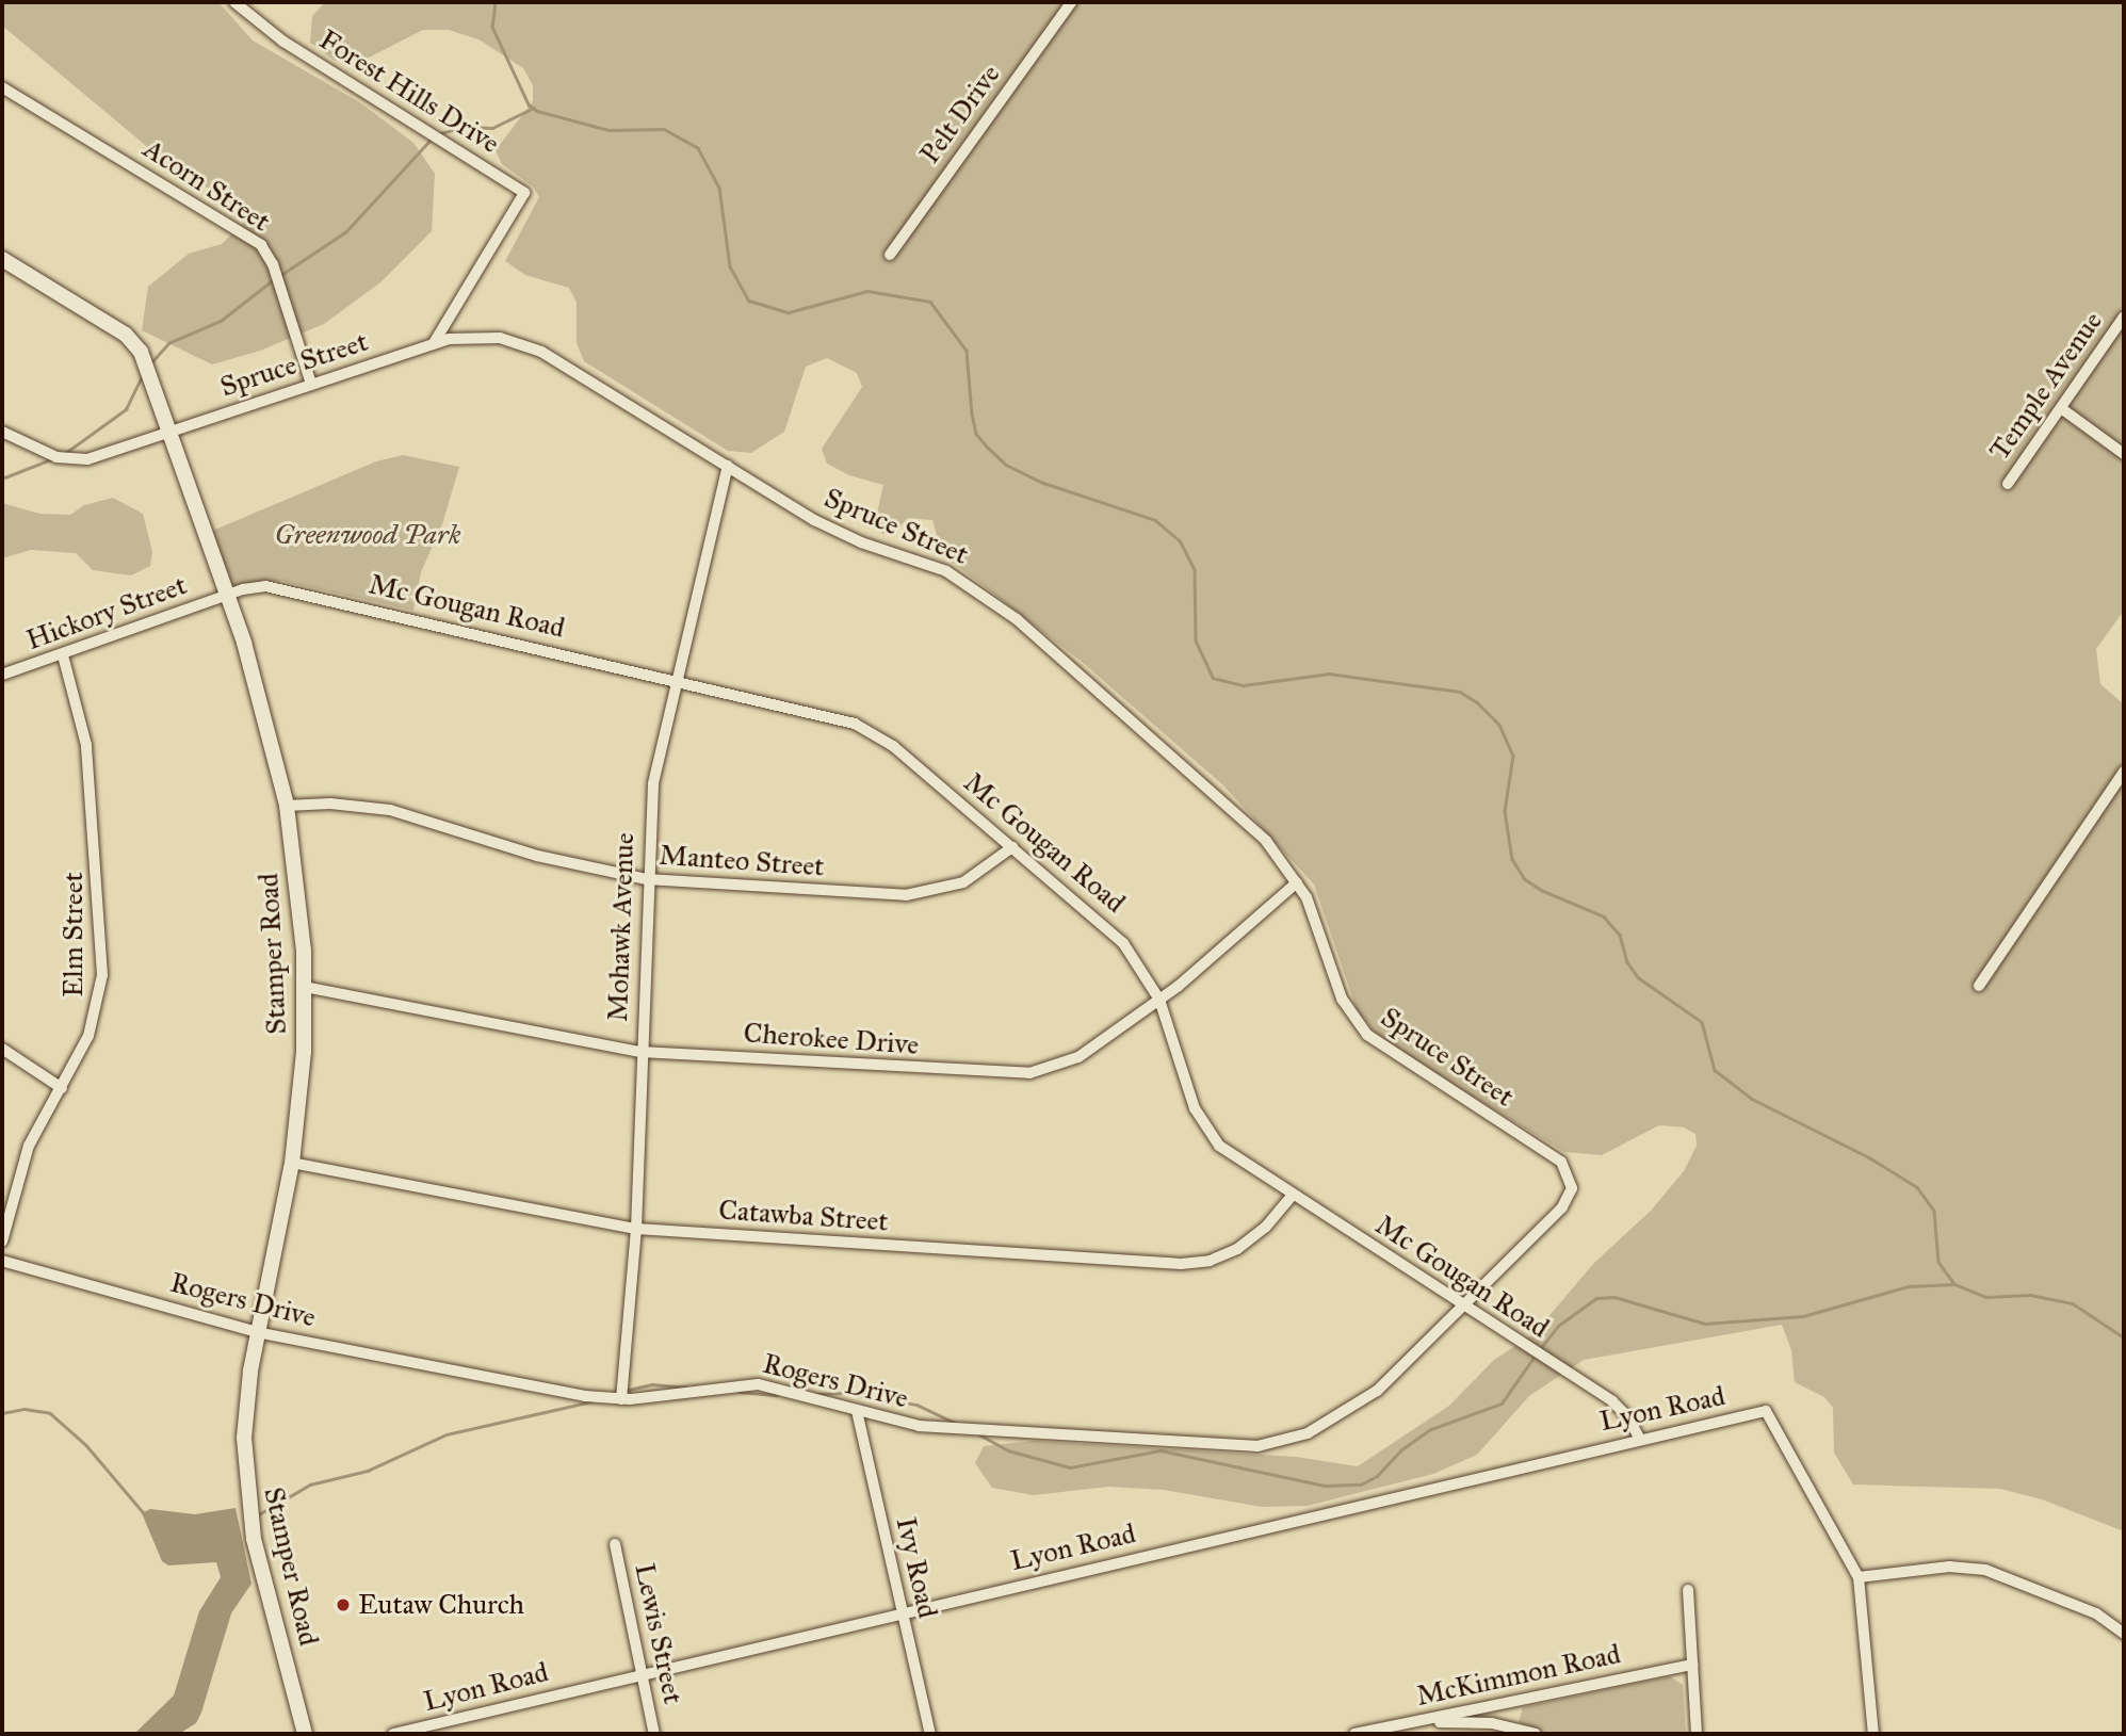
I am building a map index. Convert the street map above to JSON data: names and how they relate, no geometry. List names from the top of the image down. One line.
{"streets":{"street":["Forest Hills Drive","Pelt Drive","Acorn Street","Spruce Street","Temple Avenue","Mc Gougan Road","Hickory Street","Manteo Street","Mohawk Avenue","Elm Street","Stamper Road","Cherokee Drive","Catawba Street","Rogers Drive","Lyon Road","Ivy Road","Lewis Street","McKimmon Road"]},"crossings":[["Forest Hills Drive","Spruce Street"],["Acorn Street","Spruce Street"],["Spruce Street","Mohawk Avenue"],["Spruce Street","Stamper Road"],["Spruce Street","Cherokee Drive"],["Spruce Street","Rogers Drive"],["Mc Gougan Road","Hickory Street"],["Mc Gougan Road","Manteo Street"],["Mc Gougan Road","Mohawk Avenue"],["Mc Gougan Road","Stamper Road"],["Mc Gougan Road","Cherokee Drive"],["Mc Gougan Road","Catawba Street"],["Mc Gougan Road","Rogers Drive"],["Mc Gougan Road","Lyon Road"],["Hickory Street","Elm Street"],["Hickory Street","Stamper Road"],["Manteo Street","Mohawk Avenue"],["Manteo Street","Stamper Road"],["Mohawk Avenue","Cherokee Drive"],["Mohawk Avenue","Catawba Street"],["Mohawk Avenue","Rogers Drive"],["Stamper Road","Cherokee Drive"],["Stamper Road","Catawba Street"],["Stamper Road","Rogers Drive"],["Rogers Drive","Ivy Road"],["Lyon Road","Ivy Road"],["Lyon Road","Lewis Street"]],"parks":["Greenwood Park"],"places":["Eutaw Church"]}
